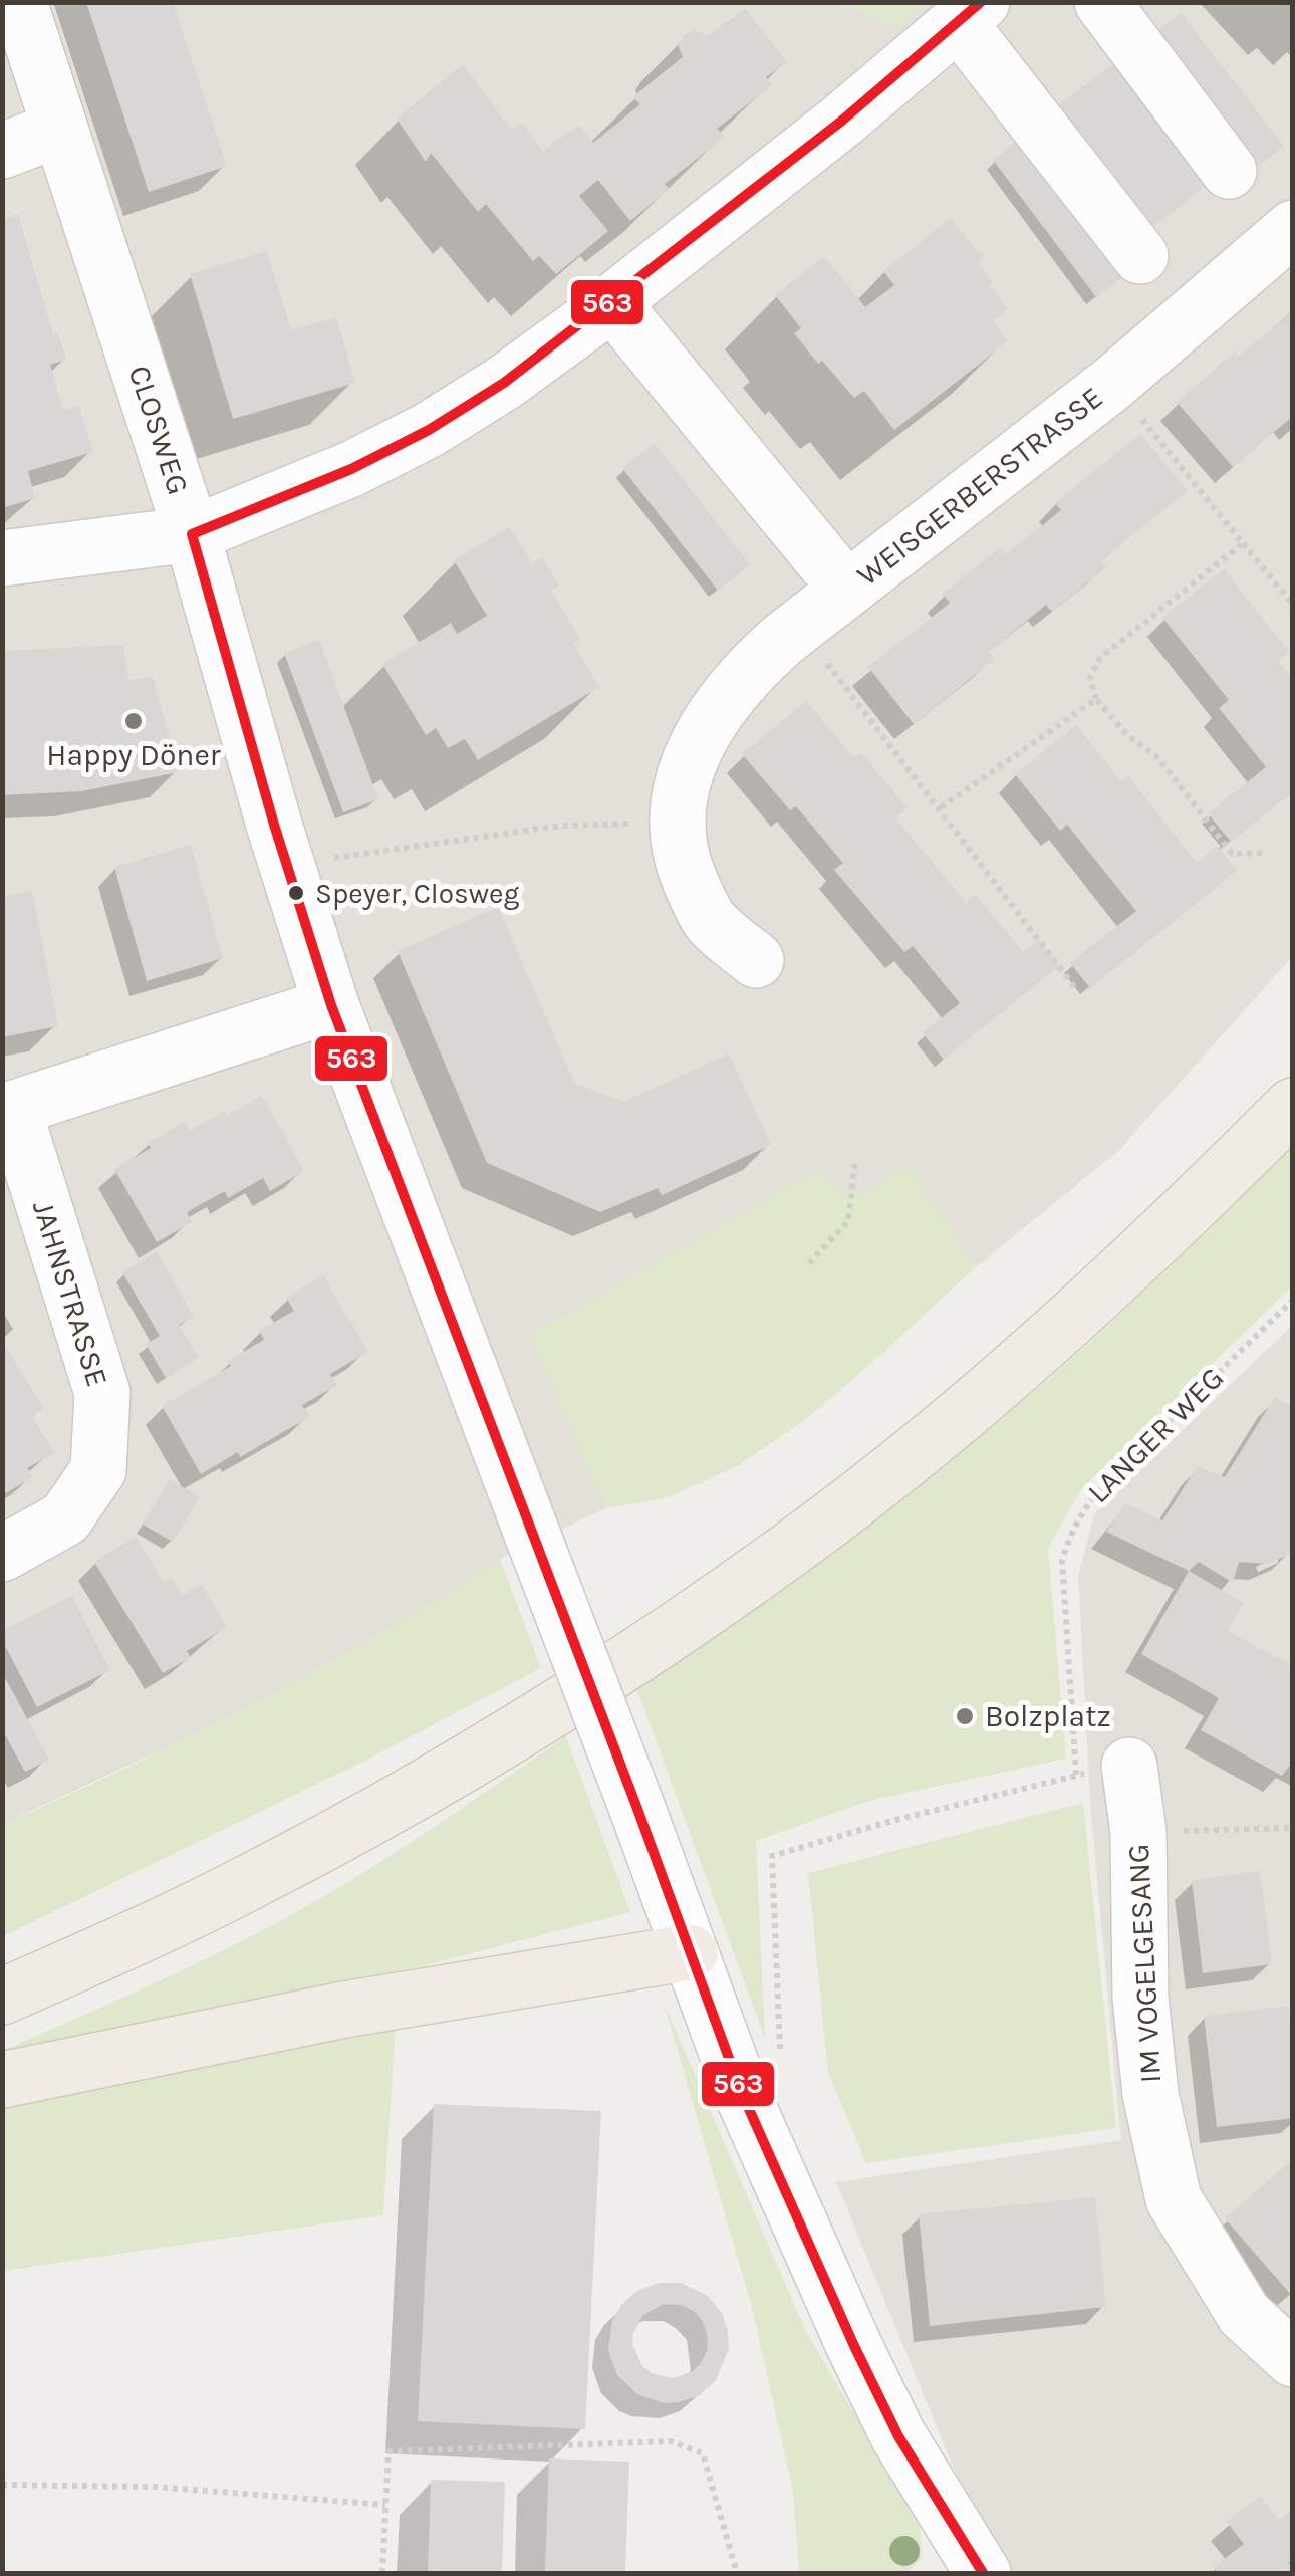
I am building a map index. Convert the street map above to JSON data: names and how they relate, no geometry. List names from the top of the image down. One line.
{"streets":{"street":["CLOSWEG","WEISGERBERSTRASSE","JAHNSTRASSE","IM VOGELGESANG"],"path":["LANGER WEG"]},"places":["Happy Döner","Speyer, Closweg","Bolzplatz"],"lines":["transit line 563"]}
